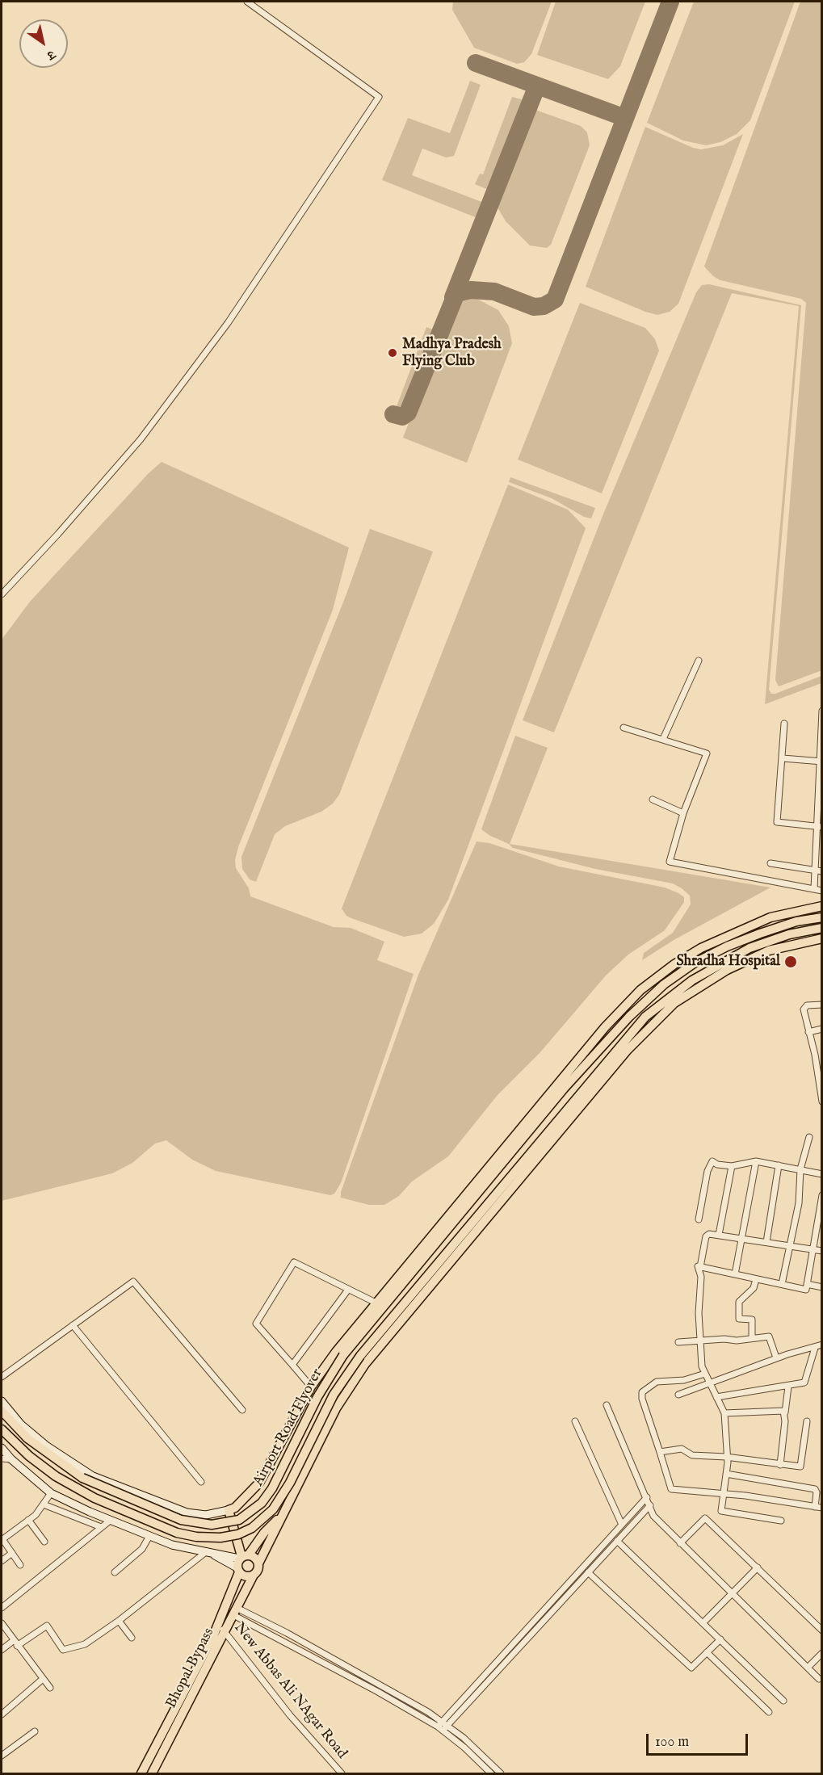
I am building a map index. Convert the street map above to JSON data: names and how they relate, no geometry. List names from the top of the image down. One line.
{"streets":{"main road":["Airport Road Flyover","Bhopal Bypass"],"street":["New Abbas Ali NAgar Road"]},"crossings":[["Airport Road Flyover","Bhopal Bypass"],["Bhopal Bypass","New Abbas Ali NAgar Road"]],"places":["Madhya Pradesh Flying Club","Shradha Hospital"],"scale_bar":"100 m","north":"bottom right"}
